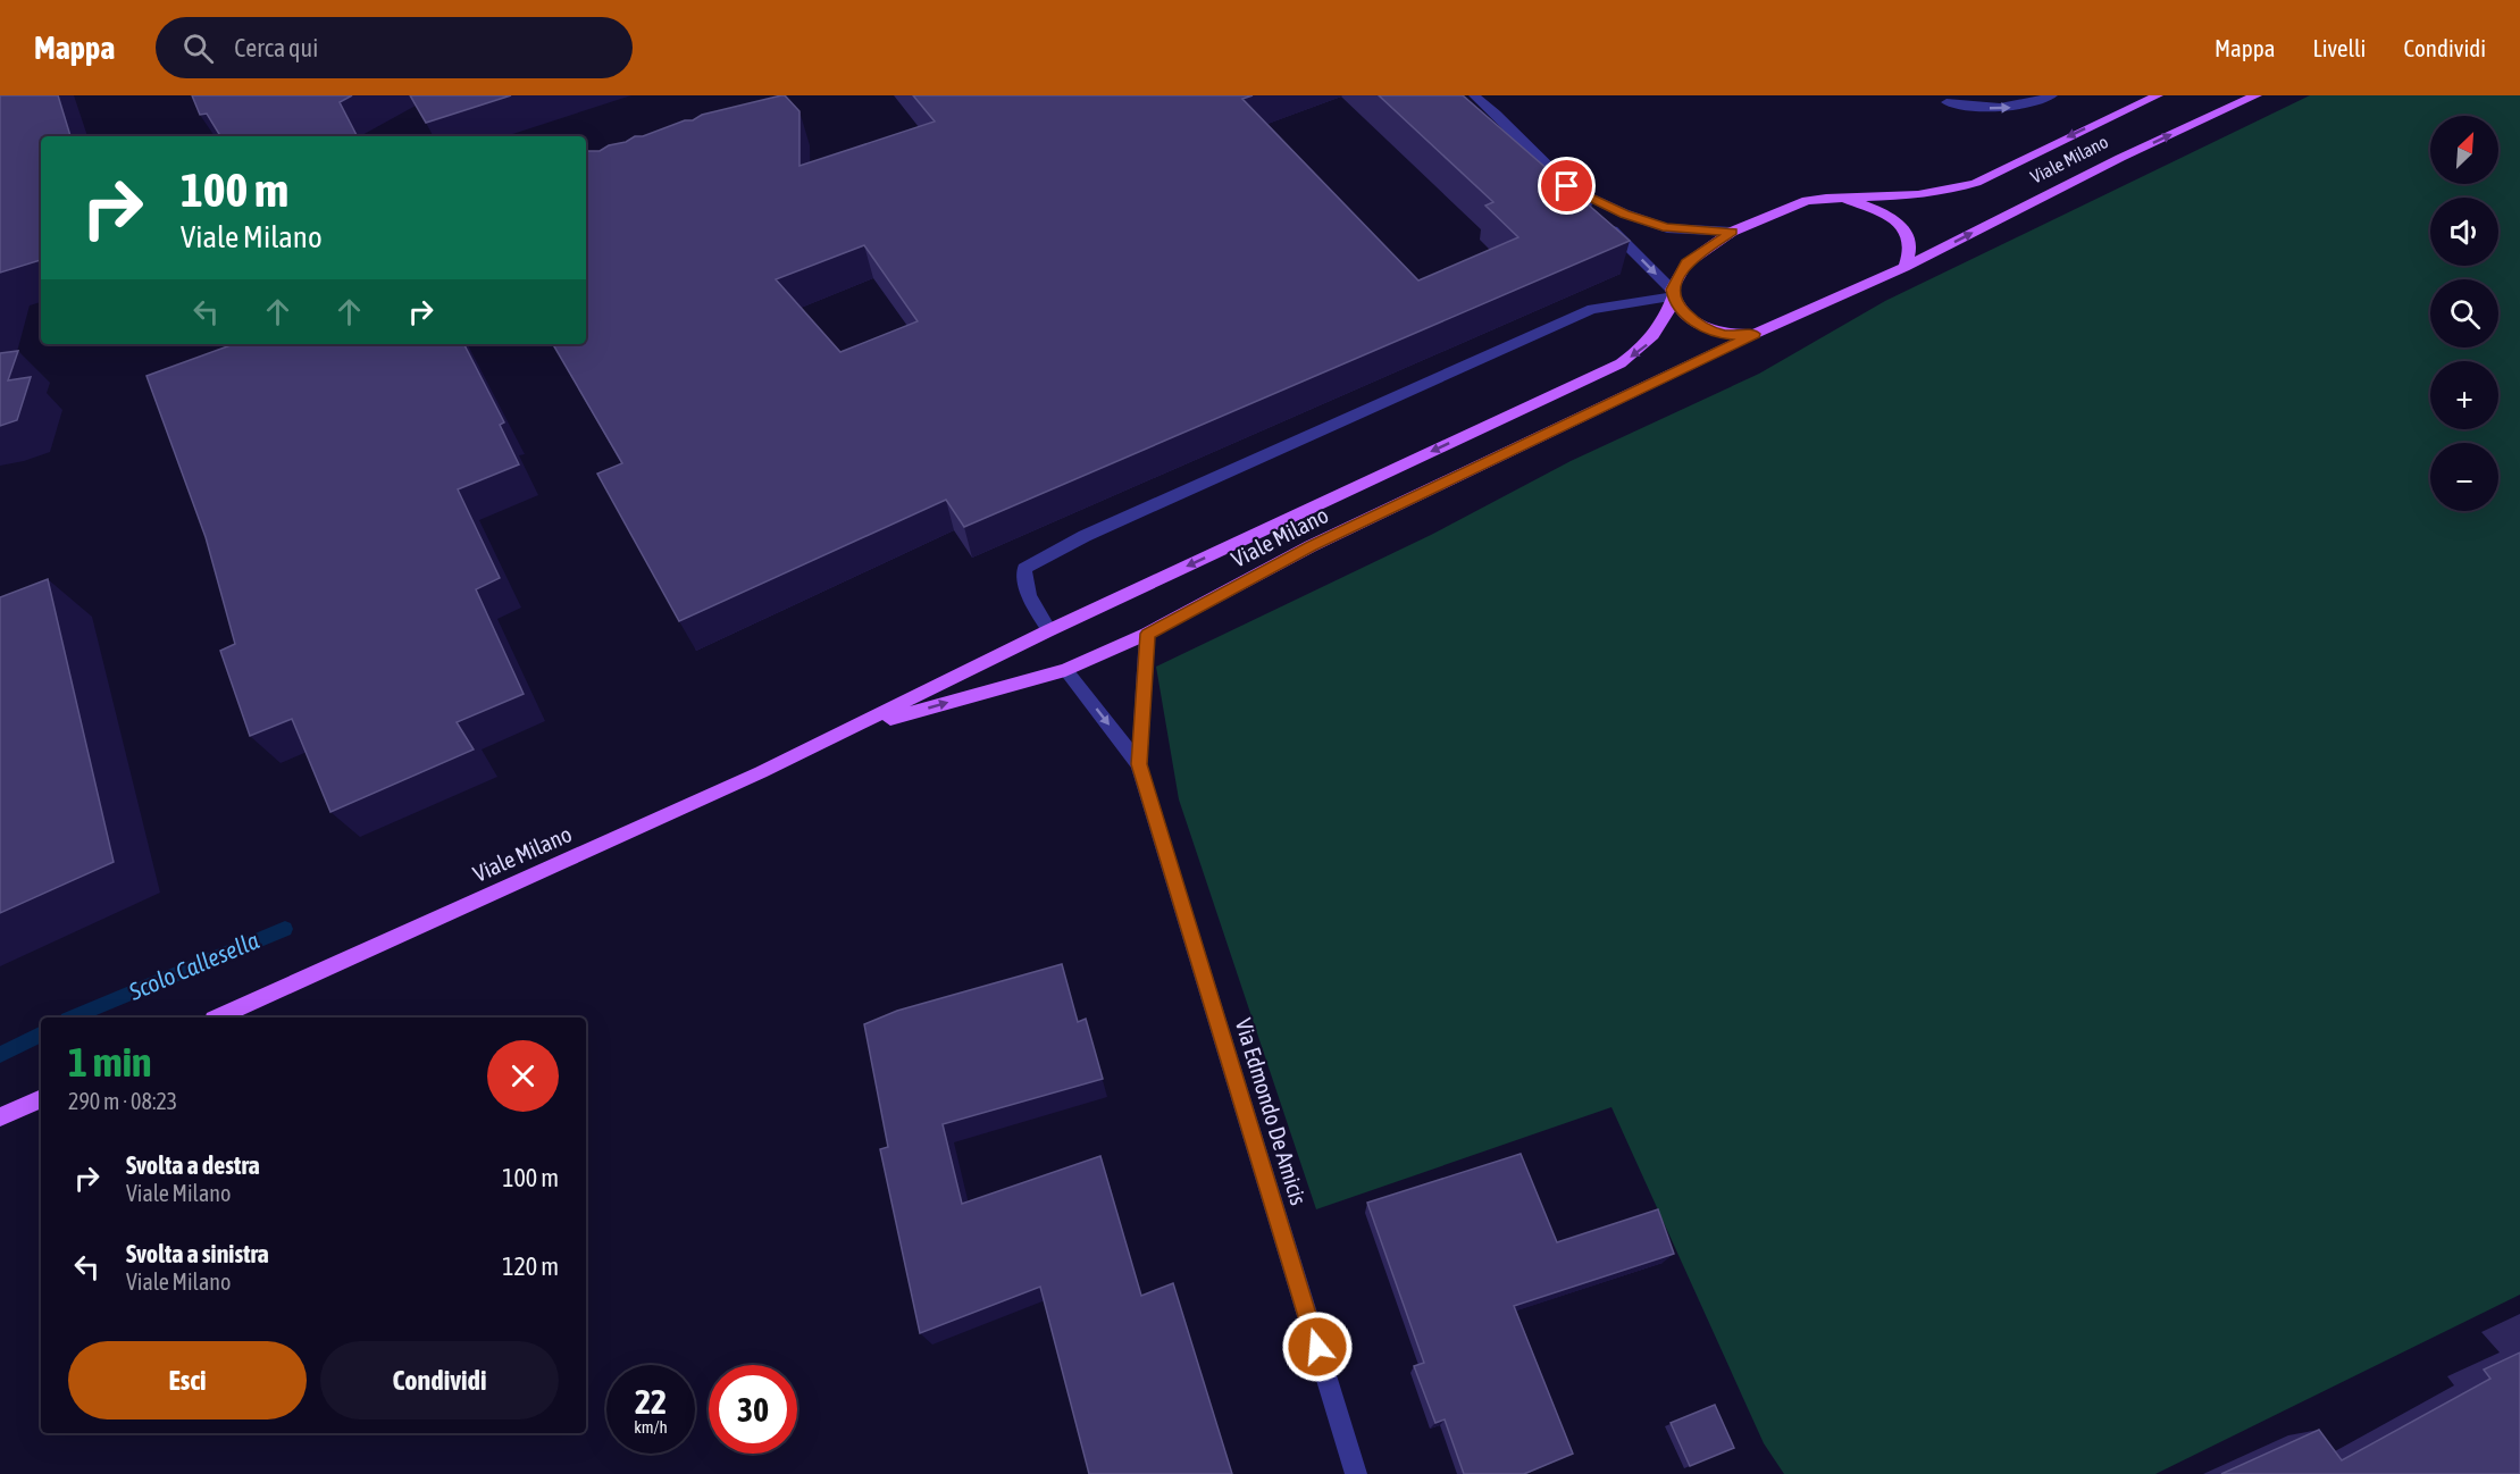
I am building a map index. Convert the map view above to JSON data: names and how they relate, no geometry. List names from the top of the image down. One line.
{"streets":{"main road":["Viale Milano"],"street":["Via Edmondo De Amicis"]},"crossings":[["Viale Milano","Via Edmondo De Amicis"]],"water":["Scolo Callesella"],"north":"top right","page":{"header":"Mappa","search":"Cerca qui","nav":["Mappa","Livelli","Condividi"],"map_buttons":["+","−"],"turn":["100 m","Viale Milano"],"heading":["1 min","290 m · 08:23"],"list":[{"name":"Svolta a destra","note":"Viale Milano","value":"100 m"},{"name":"Svolta a sinistra","note":"Viale Milano","value":"120 m"}],"buttons":["Esci","Condividi"],"speed":"22 km/h","limit":"30"}}
